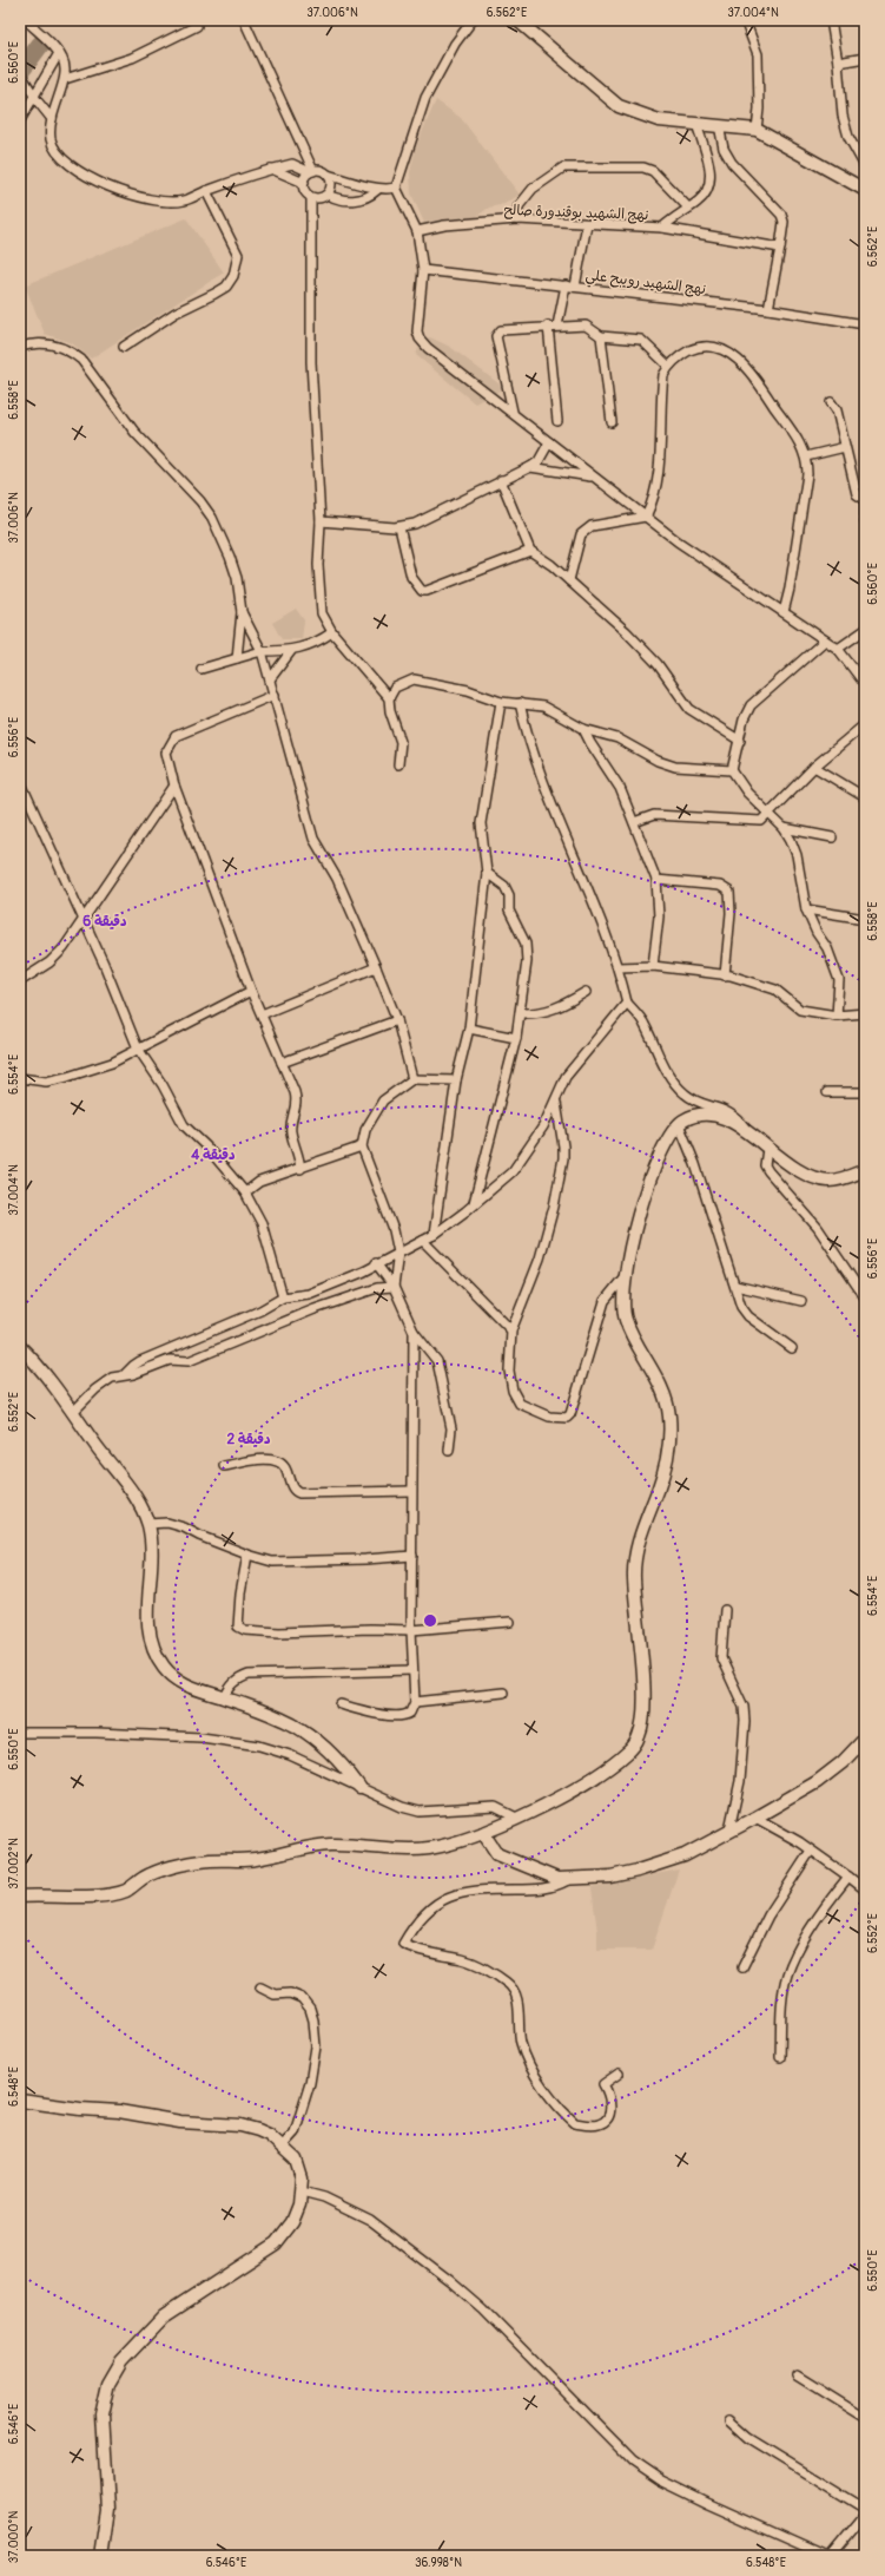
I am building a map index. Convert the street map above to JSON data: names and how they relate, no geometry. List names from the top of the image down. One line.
{"streets":{"street":["نهج الشهيد بوقندورة صالح","نهج الشهيد رويبح علي"]},"coordinates":["37.006°N","6.562°E","37.004°N","6.560°E","6.558°E","6.556°E","6.554°E","6.552°E","6.550°E","37.002°N","6.548°E","6.546°E","37.000°N","36.998°N"],"rings":["6 دقيقة","4 دقيقة","2 دقيقة"]}
